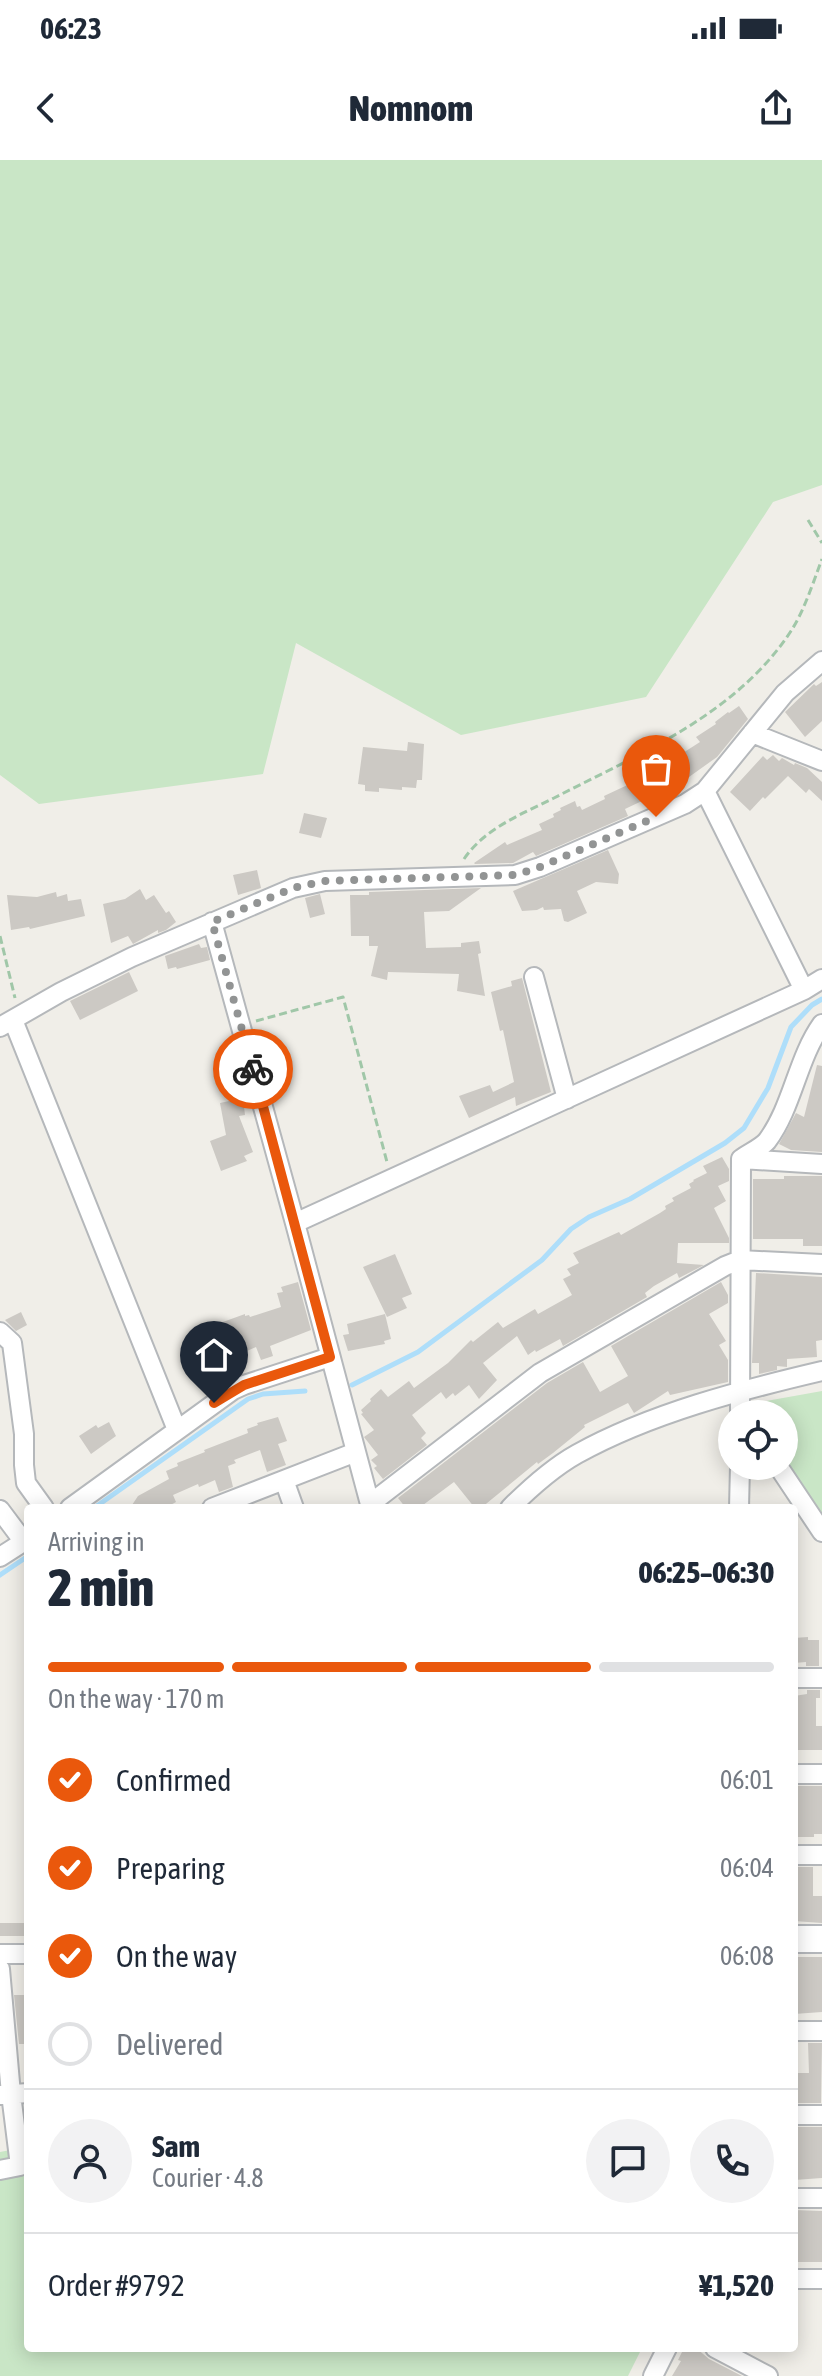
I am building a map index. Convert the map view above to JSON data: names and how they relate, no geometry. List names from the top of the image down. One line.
{"page":{"status":"06:23","header":"Nomnom","heading":["2 min","Arriving in","06:25–06:30"],"panel":["Sam","Courier · 4.8","Order #9792","¥1,520"],"bar":"On the way · 170 m","list":[["Confirmed","06:01"],["Preparing","06:04"],["On the way","06:08"],"Delivered"]}}
